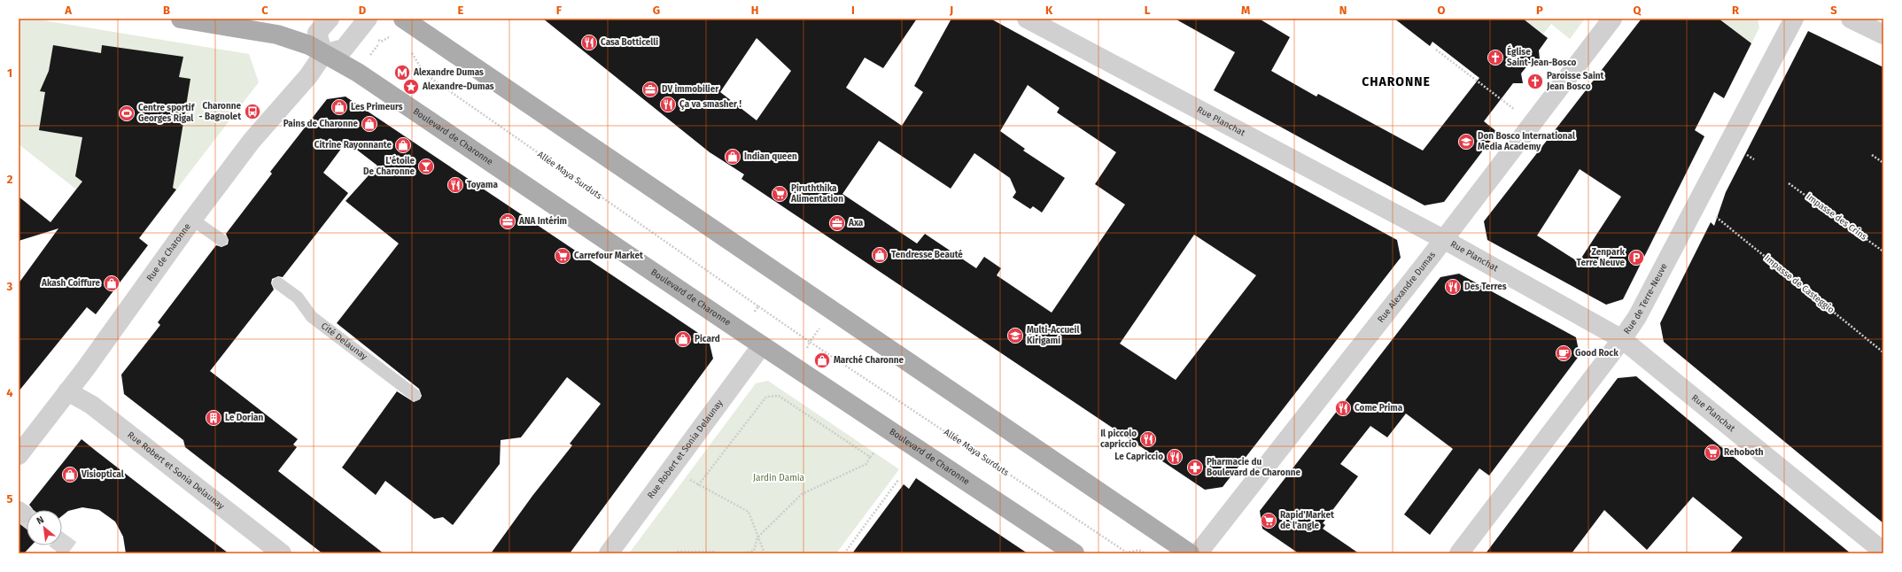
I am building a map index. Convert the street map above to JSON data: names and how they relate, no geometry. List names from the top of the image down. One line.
{"streets":{"main road":["Boulevard de Charonne"],"street":["Rue Planchat","Rue de Charonne","Rue Alexandre Dumas","Rue de Terre-Neuve","Rue Robert et Sonia Delaunay"],"lane":["Cité Delaunay"],"path":["Allée Maya Surduts","Impasse des Crins","Impasse de Casteggio"]},"crossings":[["Rue Planchat","Rue Alexandre Dumas"],["Rue Planchat","Rue de Terre-Neuve"],["Boulevard de Charonne","Rue de Charonne"],["Boulevard de Charonne","Rue Robert et Sonia Delaunay"],["Rue de Charonne","Rue Robert et Sonia Delaunay"]],"districts":["CHARONNE"],"parks":["Jardin Damia"],"places":{"restaurant":["Casa Botticelli","Ça va smasher !","Toyama","Des Terres","Come Prima","Il piccolo capriccio","Le Capriccio"],"church":["Église Saint-Jean-Bosco","Paroisse Saint Jean Bosco"],"metro station":["Alexandre Dumas"],"place":["Alexandre-Dumas"],"office":["DV immobilier","ANA Intérim","Axa"],"shop":["Les Primeurs","Pains de Charonne","Citrine Rayonnante","Indian queen","Tendresse Beauté","Akash Coiffure","Picard","Marché Charonne","Visioptical"],"bus stop":["Charonne - Bagnolet"],"sports":["Centre sportif Georges Rigal"],"school or university":["Don Bosco International Media Academy","Multi-Accueil Kirigami"],"bar":["L'étoile De Charonne"],"supermarket":["Piruththika Alimentation","Carrefour Market","Rehoboth","Rapid'Market de l'angle"],"parking":["Zenpark Terre Neuve"],"cafe":["Good Rock"],"building":["Le Dorian"],"pharmacy":["Pharmacie du Boulevard de Charonne"]},"north":"top left","grid":{"columns":["A","B","C","D","E","F","G","H","I","J","K","L","M","N","O","P","Q","R","S"],"rows":["1","2","3","4","5"]}}
